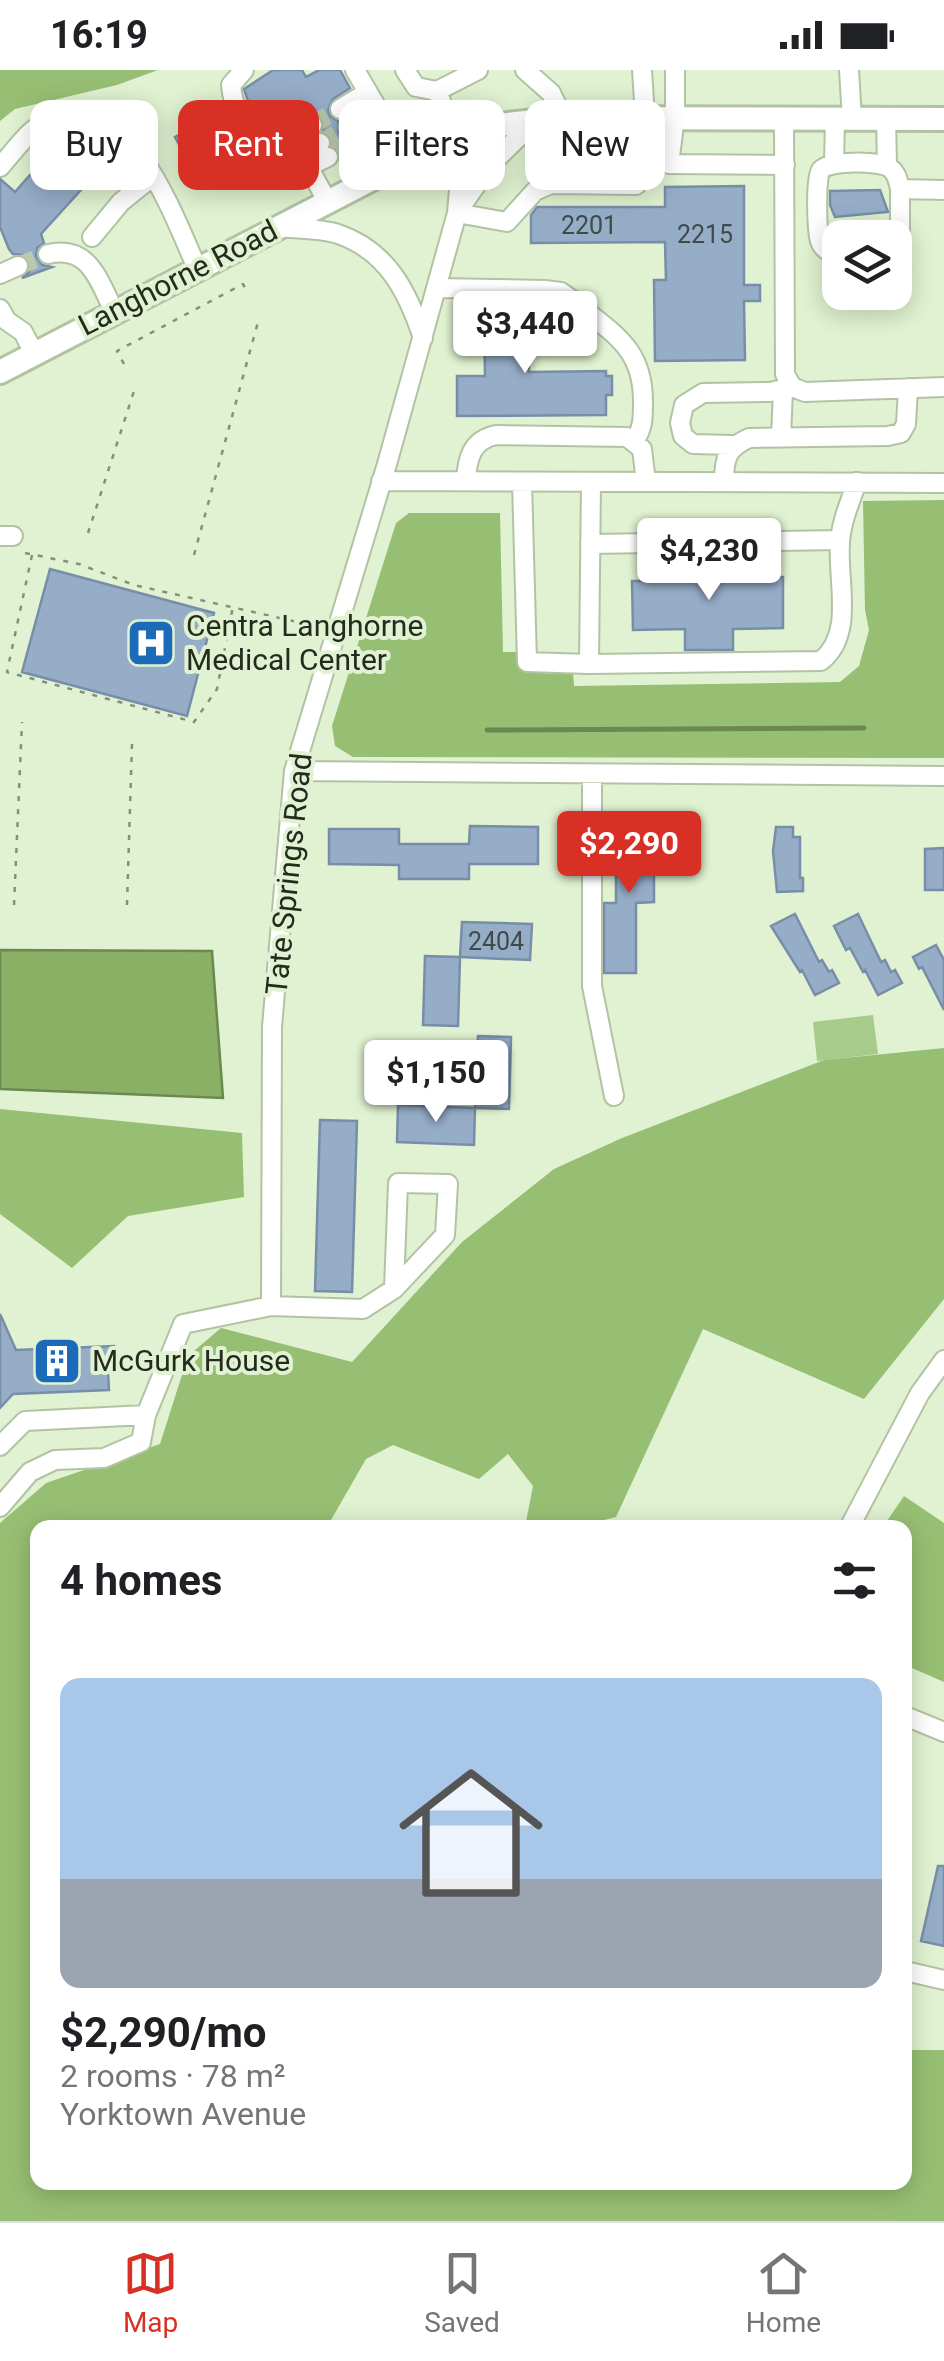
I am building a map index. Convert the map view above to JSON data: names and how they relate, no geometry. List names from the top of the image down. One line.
{"streets":{"main road":["Langhorne Road"],"street":["Tate Springs Road"]},"places":{"hospital":["Centra Langhorne Medical Center"],"building":["McGurk House"]},"house_numbers":["2201","2215","2404"],"page":{"status":"16:19","chip":["Buy","Rent","Filters","New"],"price":["$3,440","$4,230","$2,290","$1,150"],"heading":"4 homes","list":[{"name":"$2,290/mo","note":"2 rooms · 78 m² · Yorktown Avenue"}],"tabs":["Map","Saved","Home"]}}
